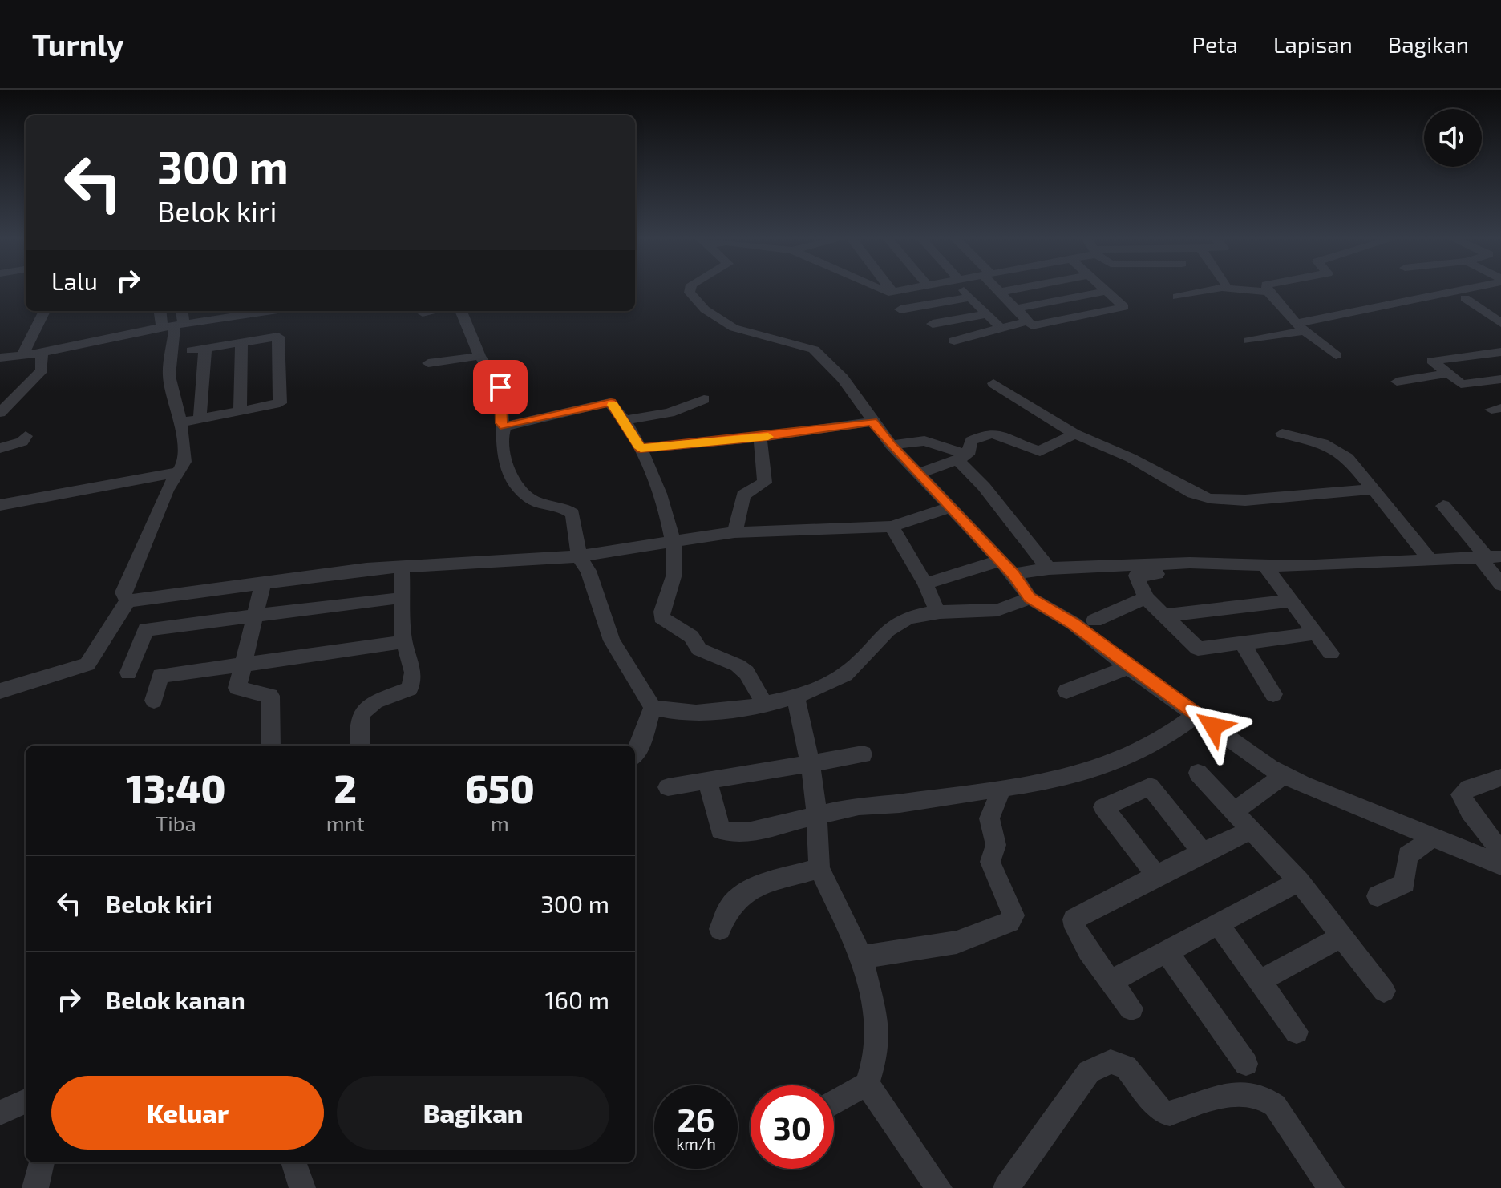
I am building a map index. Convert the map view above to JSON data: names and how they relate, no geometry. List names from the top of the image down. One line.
{"page":{"header":"Turnly","nav":["Peta","Lapisan","Bagikan"],"turn":["300 m","Belok kiri"],"then":"Lalu","eta":["13:40","Tiba","2","mnt","650","m"],"list":[{"name":"Belok kiri","value":"300 m"},{"name":"Belok kanan","value":"160 m"}],"buttons":["Keluar","Bagikan"],"speed":"26 km/h","limit":"30"}}
